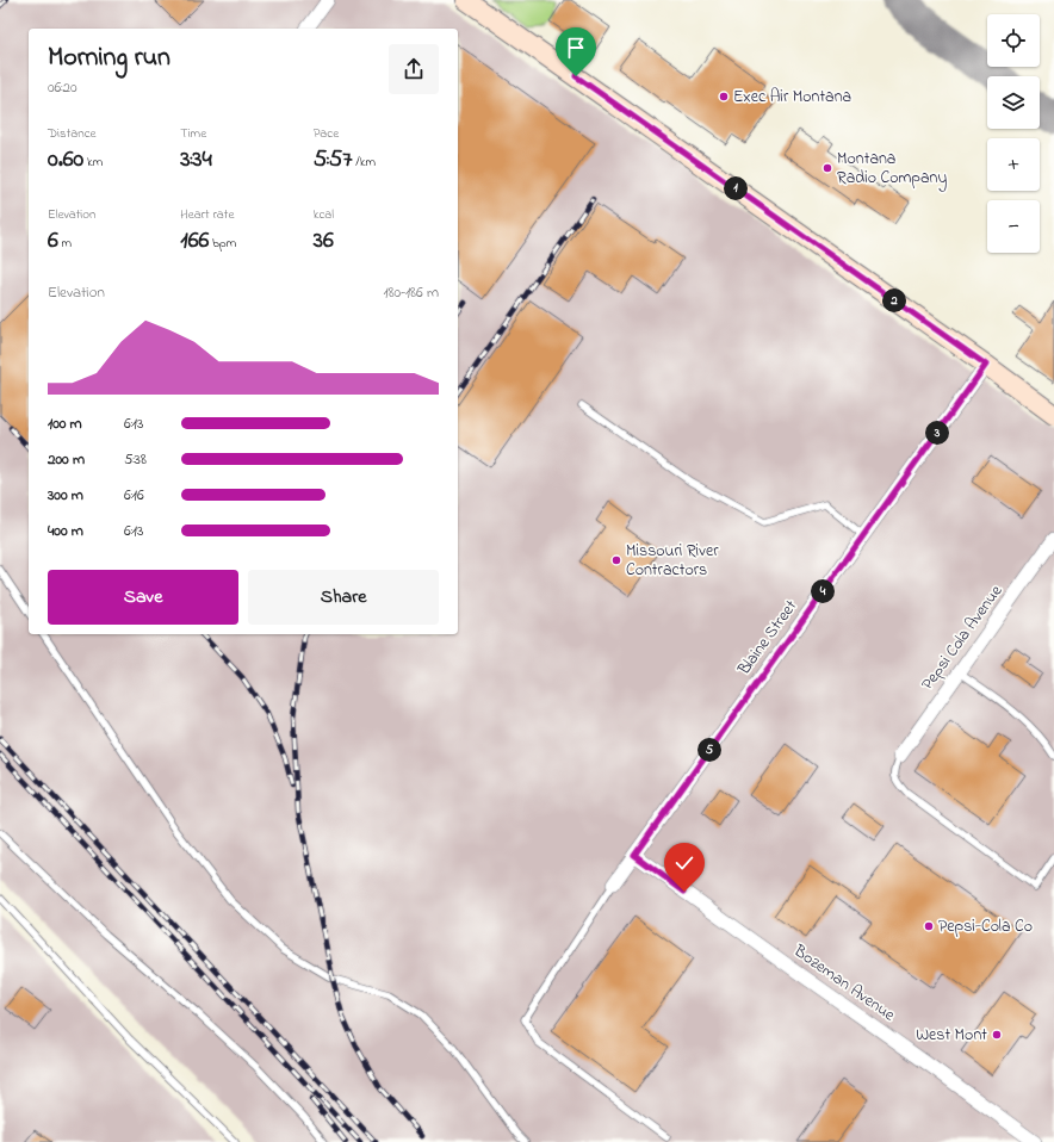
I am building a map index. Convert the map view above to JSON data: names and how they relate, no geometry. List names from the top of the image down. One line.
{"streets":{"street":["Blaine Street","Pepsi Cola Avenue","Bozeman Avenue"]},"crossings":[["Blaine Street","Bozeman Avenue"]],"places":["Exec Air Montana","Montana Radio Company","Missouri River Contractors","Pepsi-Cola Co","West Mont"],"page":{"map_buttons":["+","−"],"heading":["Morning run","06:20"],"stats":[["Distance","0.60 km"],["Time","3:34"],["Pace","5:57 /km"],["Elevation","6 m"],["Heart rate","166 bpm"],["kcal","36"]],"pins":["1","2","3","4","5"],"chart":["Elevation","180–186 m"],"list":[{"name":"100 m","note":"6:13"},{"name":"200 m","note":"5:38"},{"name":"300 m","note":"6:16"},{"name":"400 m","note":"6:13"}],"buttons":["Save","Share"]}}
